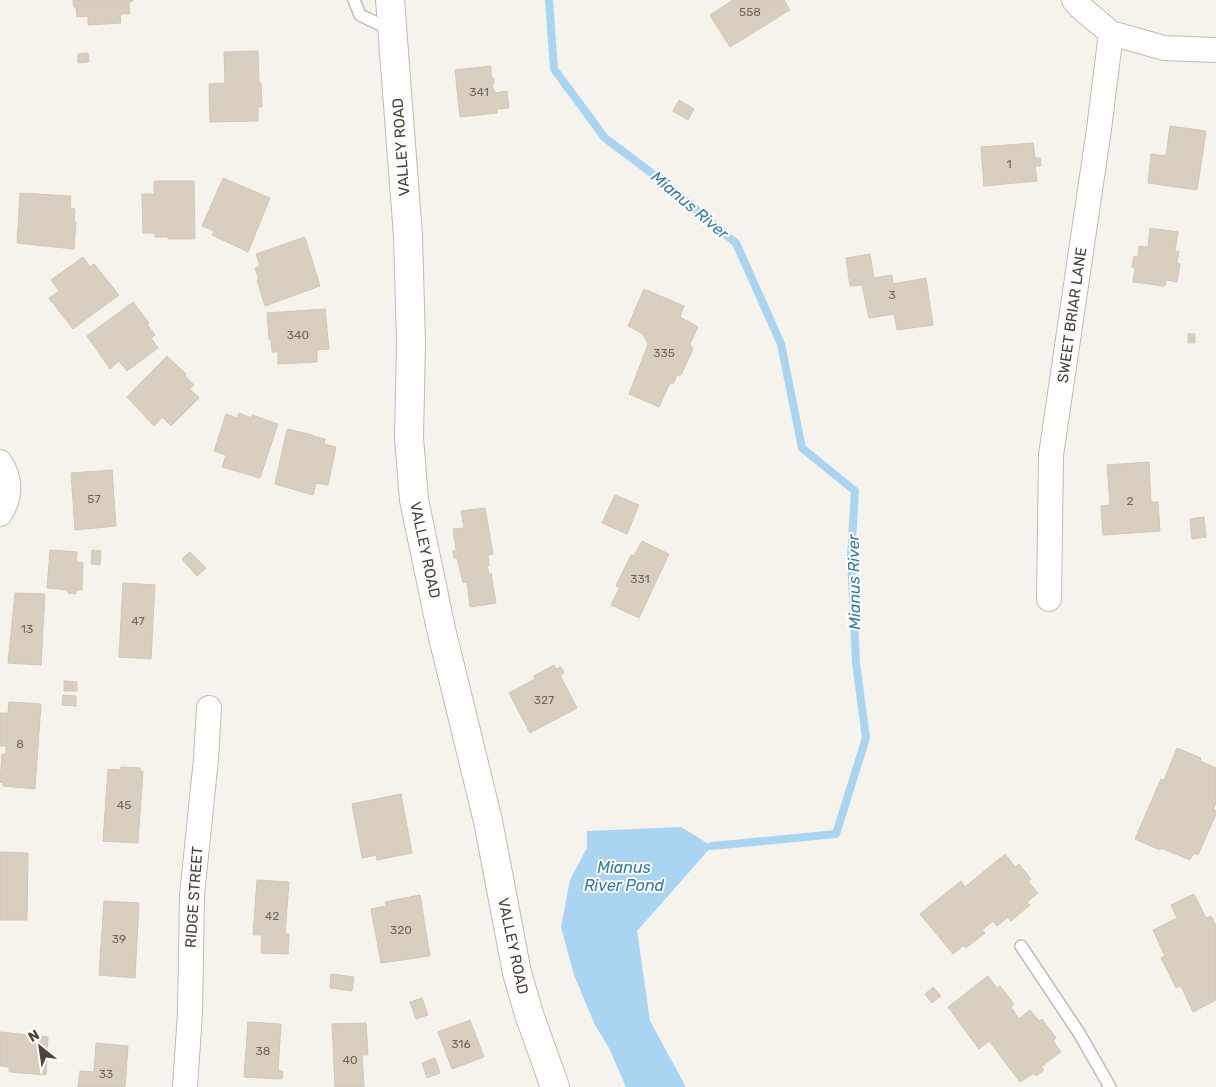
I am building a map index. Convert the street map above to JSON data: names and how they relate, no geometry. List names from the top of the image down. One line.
{"streets":{"street":["VALLEY ROAD","SWEET BRIAR LANE","RIDGE STREET"]},"water":["Mianus River","Mianus River Pond"],"house_numbers":["558","341","1","3","340","335","57","2","331","47","13","327","8","45","42","320","39","316","38","40","33"],"north":"top left"}
